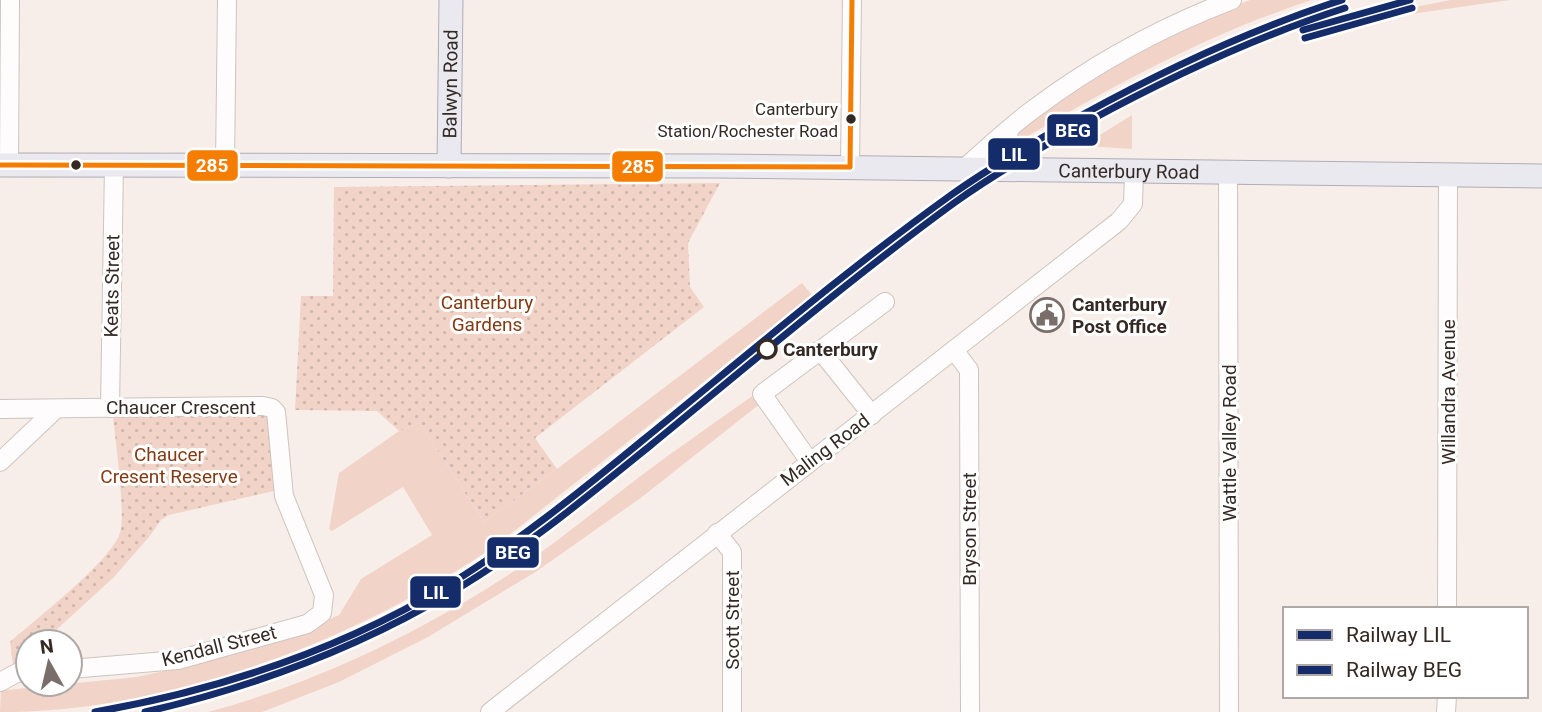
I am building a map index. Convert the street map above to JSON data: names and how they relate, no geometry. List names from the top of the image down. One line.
{"streets":{"main road":["Balwyn Road","Canterbury Road"],"street":["Keats Street","Willandra Avenue","Chaucer Crescent","Wattle Valley Road","Maling Road","Bryson Street","Scott Street","Kendall Street"]},"crossings":[["Balwyn Road","Canterbury Road"],["Canterbury Road","Keats Street"],["Canterbury Road","Willandra Avenue"],["Canterbury Road","Wattle Valley Road"],["Canterbury Road","Maling Road"],["Keats Street","Chaucer Crescent"],["Chaucer Crescent","Kendall Street"],["Maling Road","Bryson Street"],["Maling Road","Scott Street"]],"parks":["Canterbury Gardens","Chaucer Cresent Reserve"],"places":{"other":["Canterbury Station/Rochester Road","Canterbury"],"public building":["Canterbury Post Office"]},"lines":["rail line LIL","transit line 285","rail line BEG"],"legend":["Railway LIL","Railway BEG"],"north":"top"}
